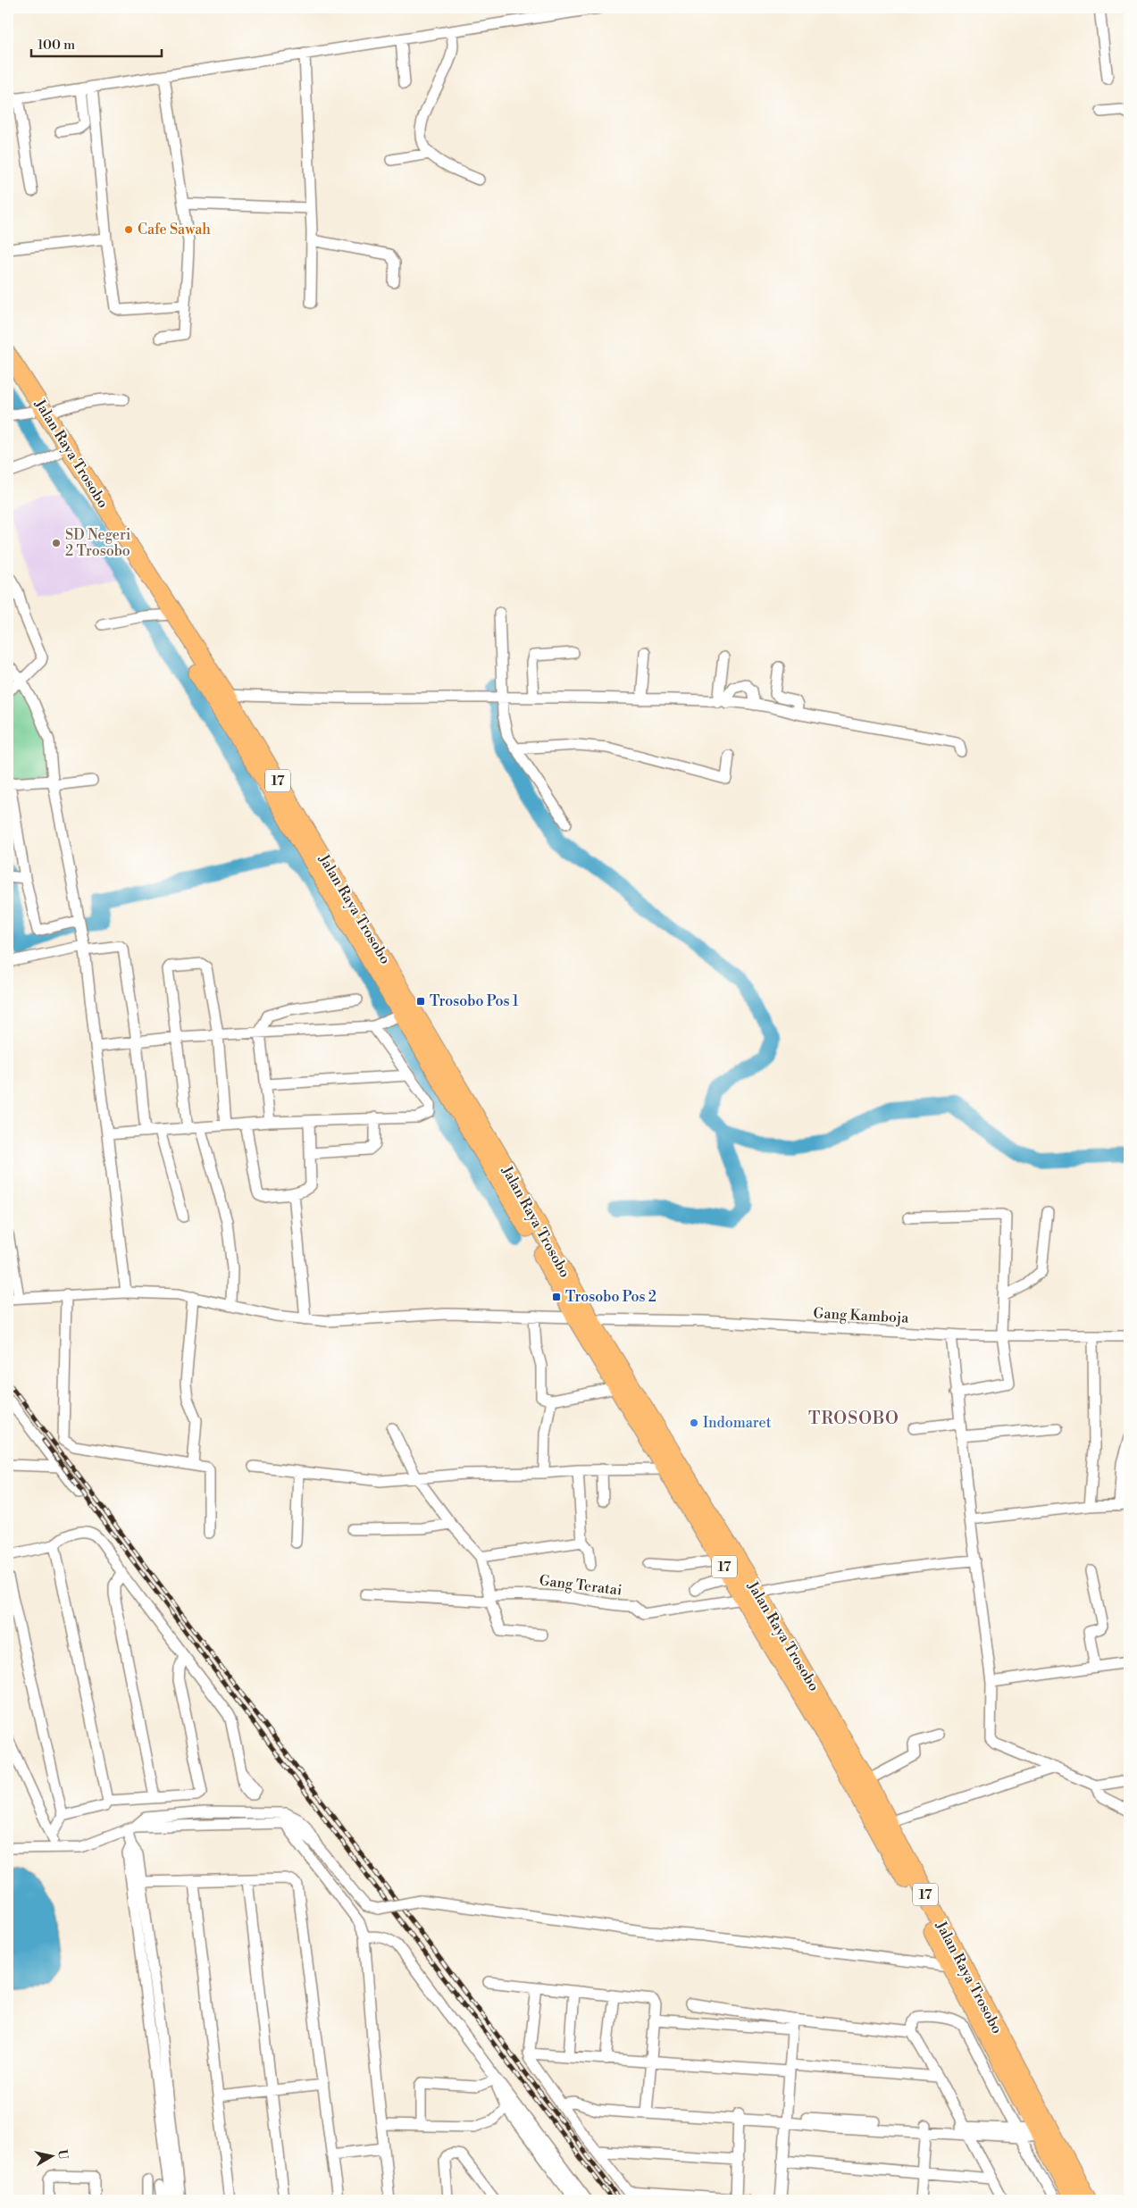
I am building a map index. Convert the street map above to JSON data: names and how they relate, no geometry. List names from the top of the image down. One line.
{"streets":{"highway":["Jalan Raya Trosobo","17"],"street":["Gang Kamboja","Gang Teratai"]},"crossings":[["Jalan Raya Trosobo","Gang Kamboja"],["Jalan Raya Trosobo","Gang Teratai"]],"districts":["TROSOBO"],"places":{"other":["Cafe Sawah","SD Negeri 2 Trosobo","Indomaret"],"transit":["Trosobo Pos 1","Trosobo Pos 2"]},"scale_bar":"100 m","north":"right"}
